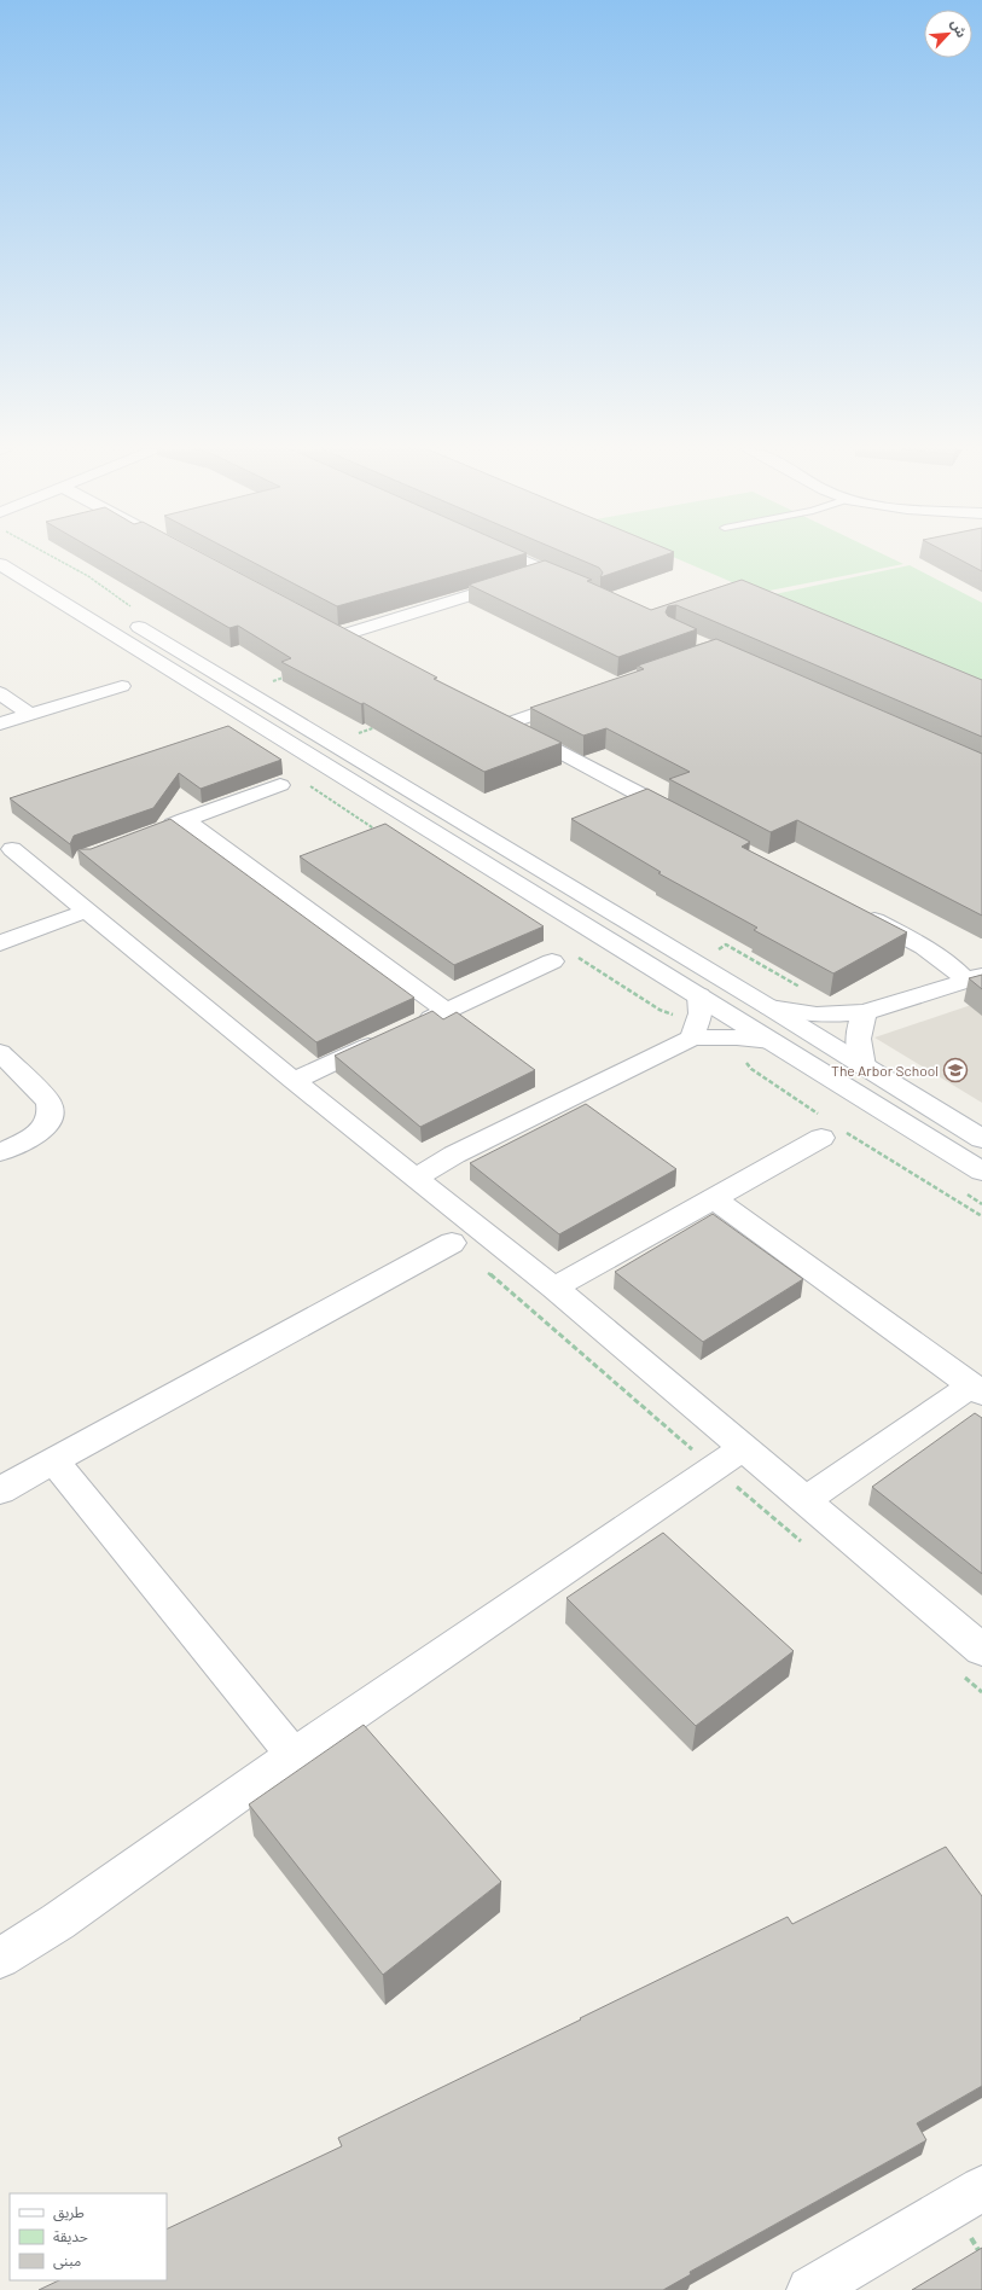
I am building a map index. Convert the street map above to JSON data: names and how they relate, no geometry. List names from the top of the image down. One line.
{"places":{"school or university":["The Arbor School"]},"legend":["طريق","حديقة","مبنى"],"north":"top right"}
